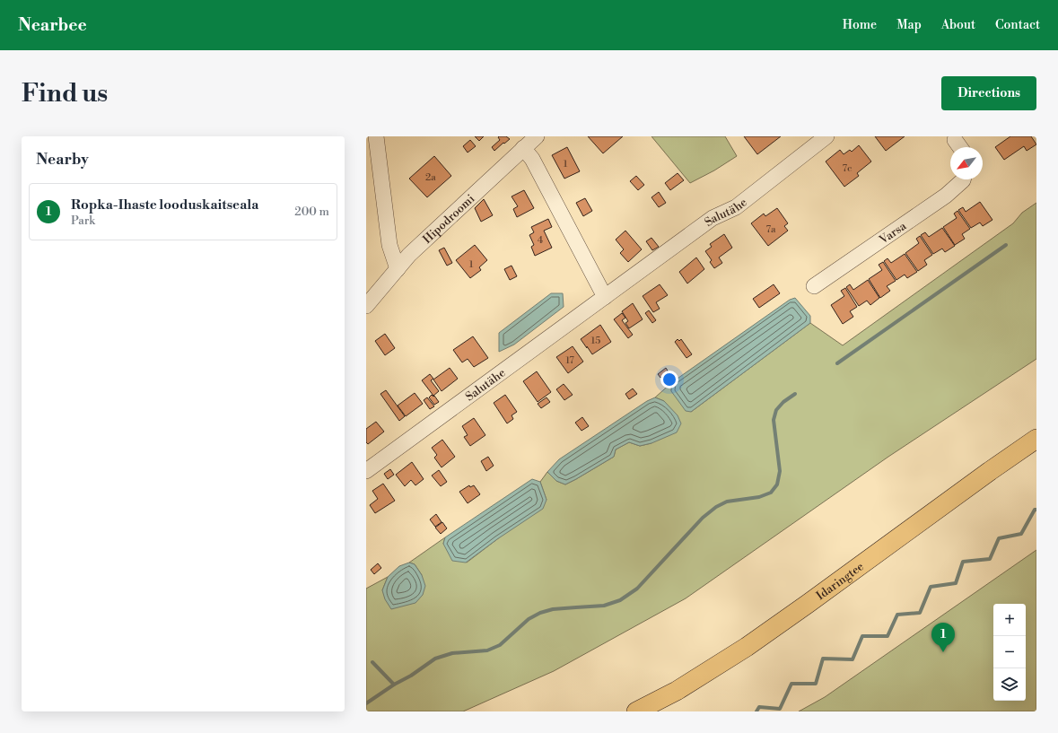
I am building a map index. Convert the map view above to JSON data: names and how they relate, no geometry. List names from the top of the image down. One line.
{"streets":{"main road":["Idaringtee"],"street":["Salutähe","Hipodroomi","Varsa"]},"house_numbers":["1","7c","2a","7a","4","1","15","17"],"north":"bottom left","page":{"header":"Nearbee","nav":["Home","Map","About","Contact"],"buttons":"Directions","title":"Find us","heading":"Nearby","list":[{"mark":"1","name":"Ropka-Ihaste looduskaitseala","note":"Park","value":"200 m"}],"map_buttons":["+","−"],"pins":"1"}}
